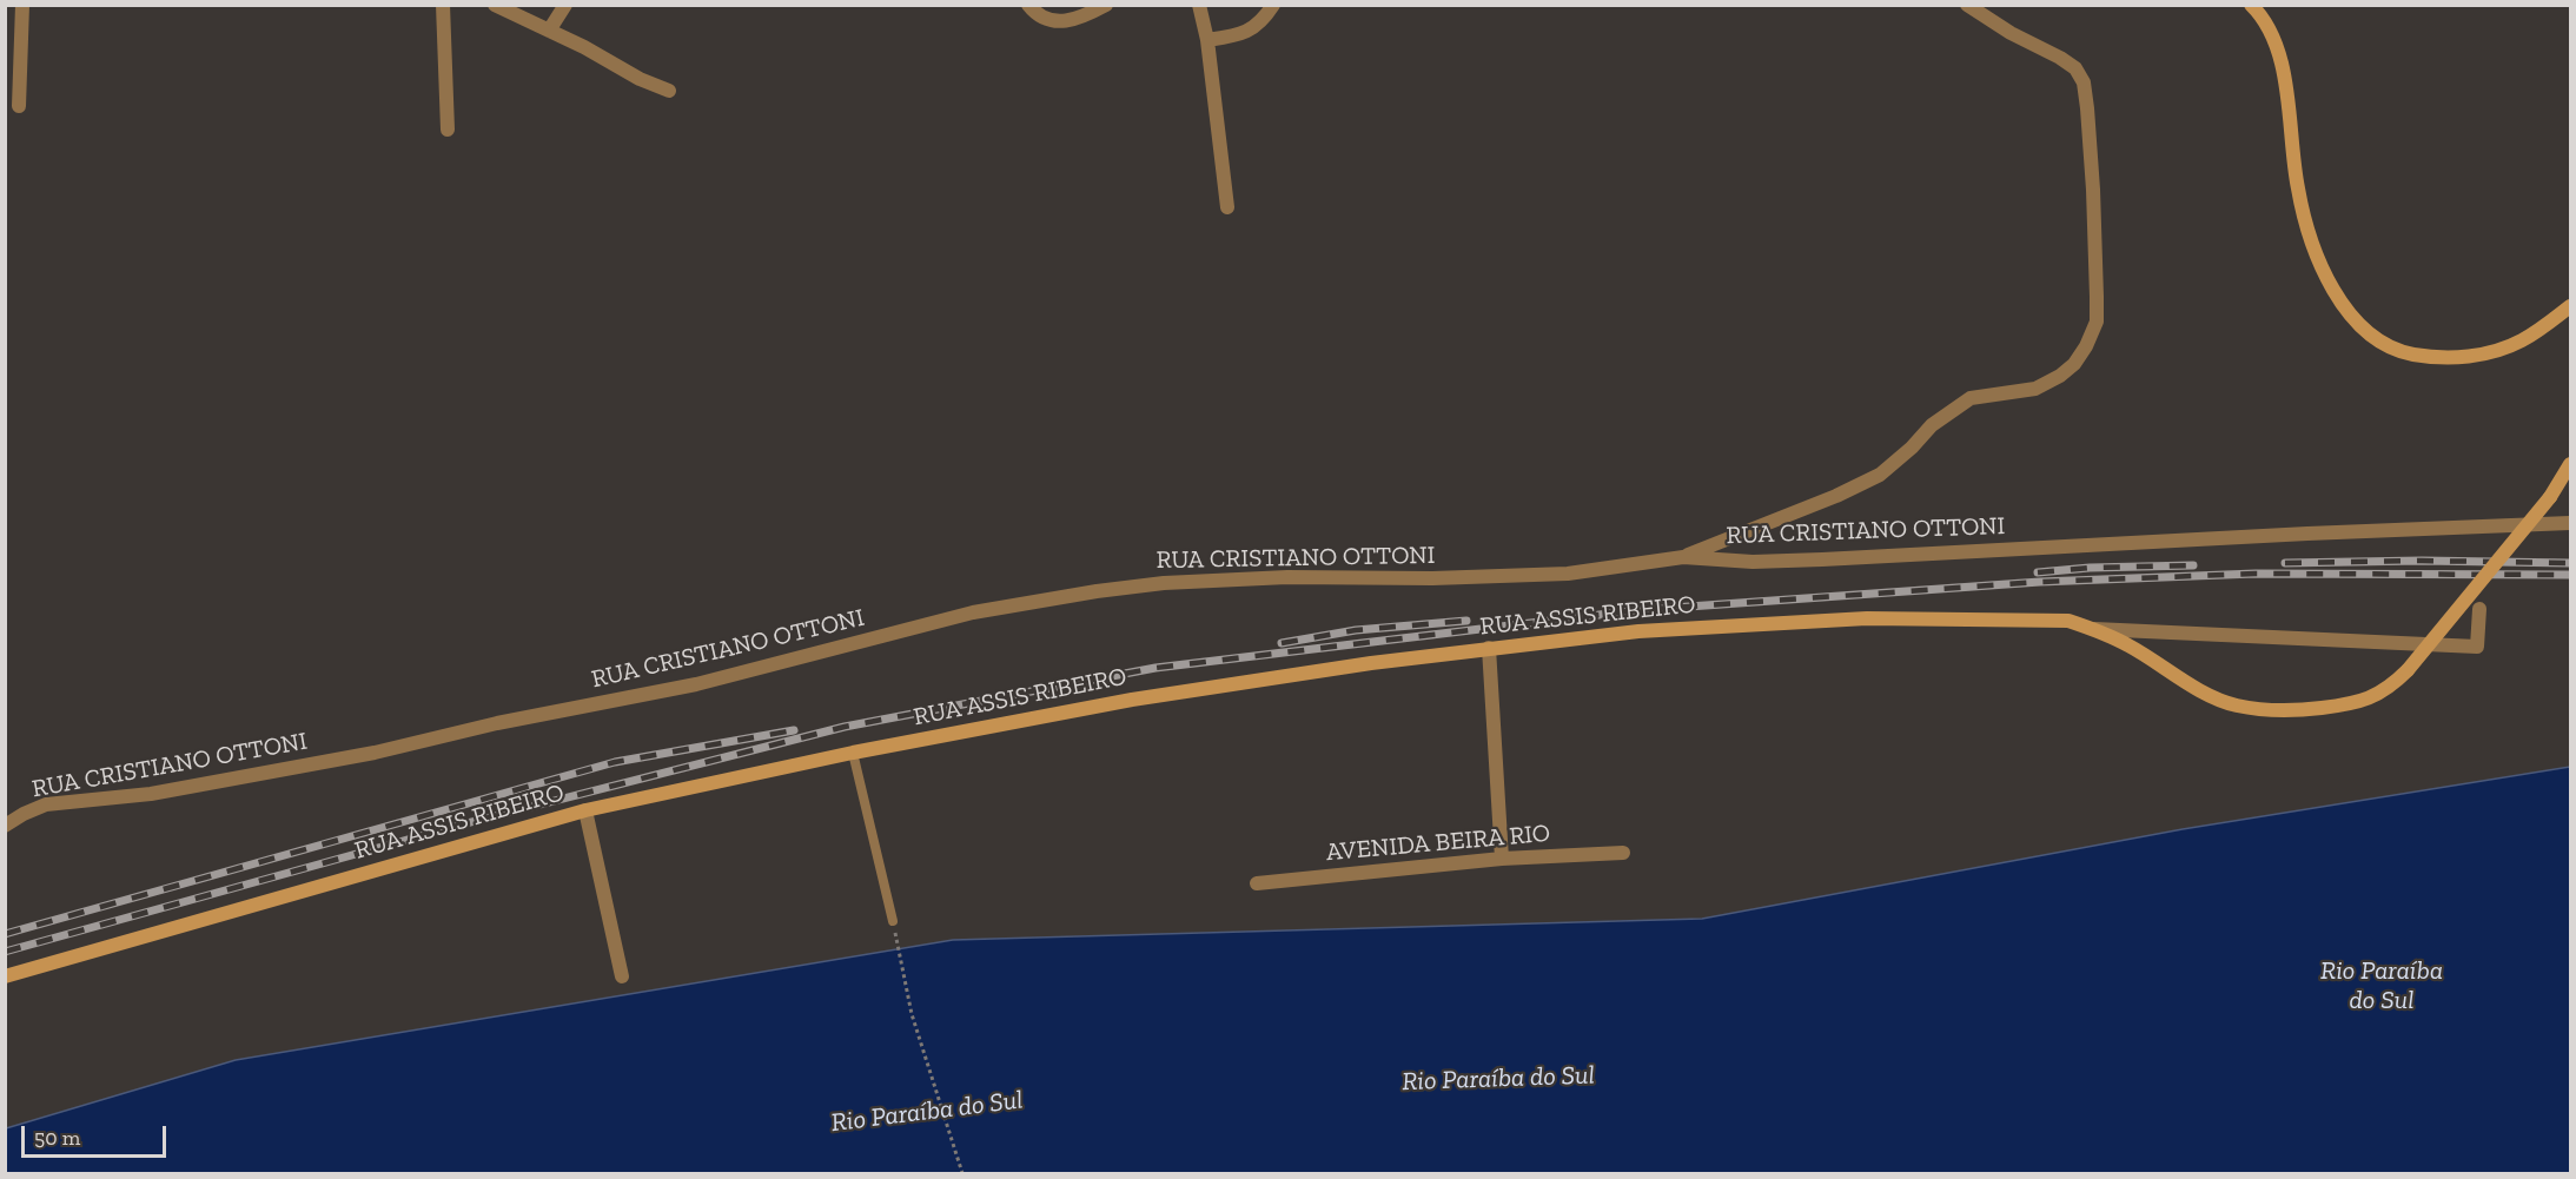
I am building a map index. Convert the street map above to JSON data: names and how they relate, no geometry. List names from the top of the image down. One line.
{"streets":{"street":["RUA CRISTIANO OTTONI","RUA ASSIS RIBEIRO","AVENIDA BEIRA RIO"]},"water":["Rio Paraíba do Sul"],"scale_bar":"50 m"}
